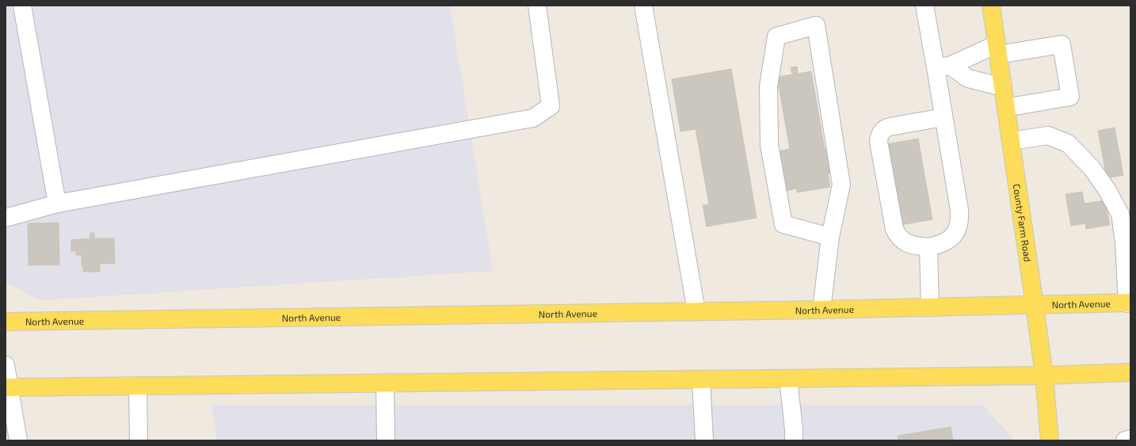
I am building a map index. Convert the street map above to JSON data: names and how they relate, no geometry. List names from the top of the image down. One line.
{"streets":{"main road":["County Farm Road","North Avenue"]},"crossings":[["County Farm Road","North Avenue"]]}
